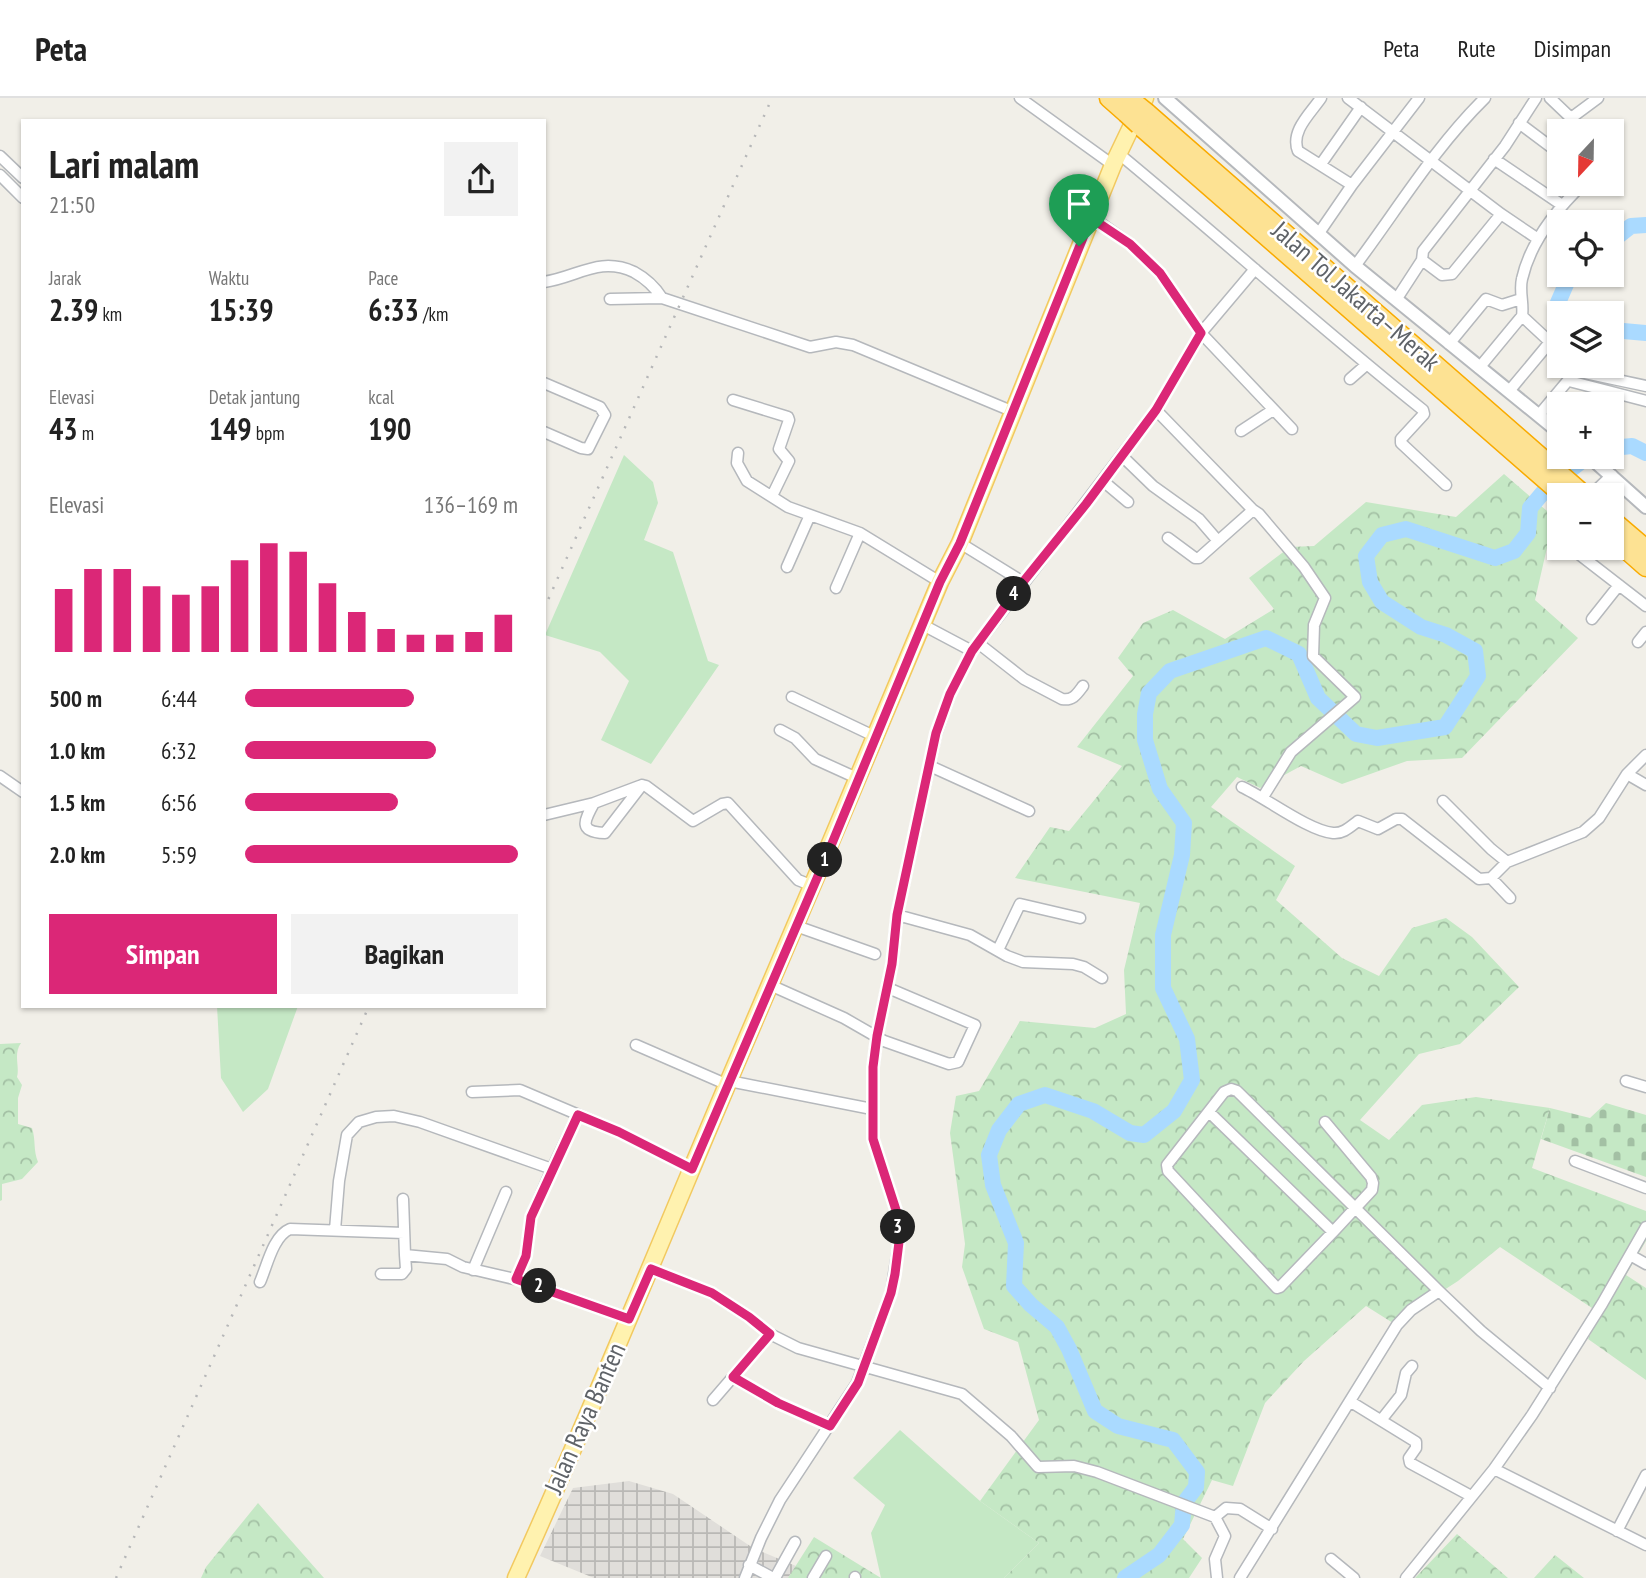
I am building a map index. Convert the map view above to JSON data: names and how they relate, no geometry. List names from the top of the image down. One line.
{"streets":{"highway":["Jalan Tol Jakarta–Merak"],"main road":["Jalan Raya Banten"]},"crossings":[["Jalan Tol Jakarta–Merak","Jalan Raya Banten"]],"north":"bottom","page":{"header":"Peta","nav":["Peta","Rute","Disimpan"],"map_buttons":["+","−"],"heading":["Lari malam","21:50"],"stats":[["Jarak","2.39 km"],["Waktu","15:39"],["Pace","6:33 /km"],["Elevasi","43 m"],["Detak jantung","149 bpm"],["kcal","190"]],"chart":["Elevasi","136–169 m"],"pins":["4","1","3","2"],"list":[{"name":"500 m","note":"6:44"},{"name":"1.0 km","note":"6:32"},{"name":"1.5 km","note":"6:56"},{"name":"2.0 km","note":"5:59"}],"buttons":["Simpan","Bagikan"]}}
